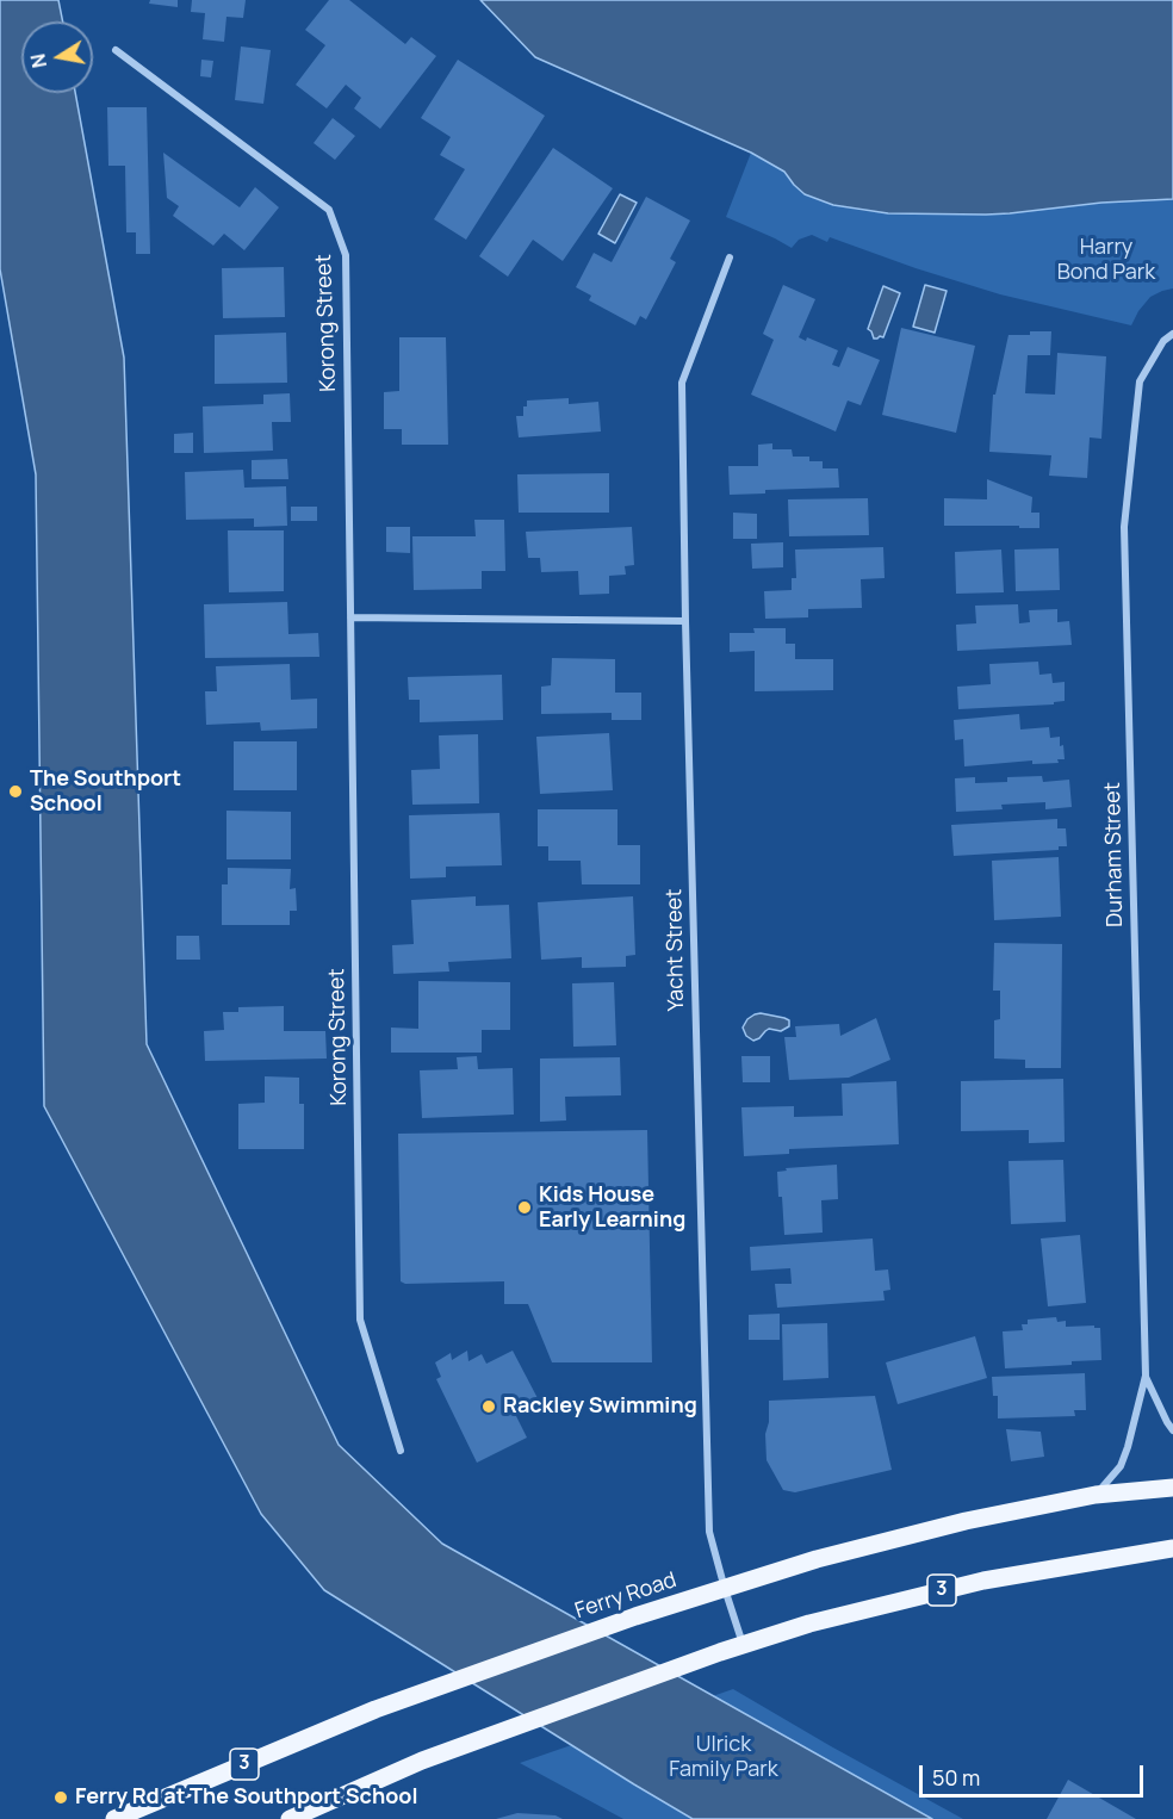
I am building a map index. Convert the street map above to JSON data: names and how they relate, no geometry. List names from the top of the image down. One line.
{"streets":{"main road":["3","Ferry Road"],"street":["Korong Street","Durham Street","Yacht Street"]},"crossings":[["Durham Street","Ferry Road"],["Yacht Street","3"],["Yacht Street","Ferry Road"]],"parks":["Harry Bond Park","Ulrick Family Park"],"places":["The Southport School","Kids House Early Learning","Rackley Swimming","Ferry Rd at The Southport School"],"scale_bar":"50 m","north":"left"}
